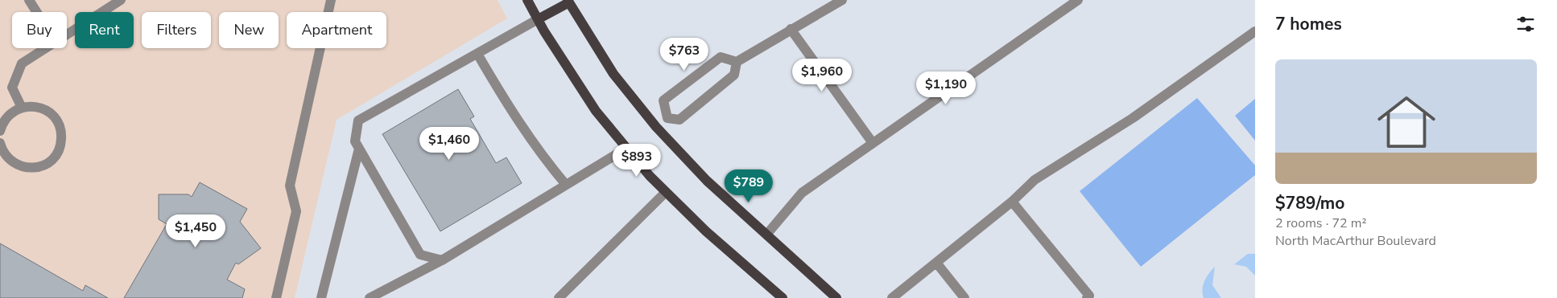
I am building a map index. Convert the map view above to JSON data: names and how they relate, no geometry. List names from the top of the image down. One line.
{"page":{"heading":"7 homes","chip":["Buy","Rent","Filters","New","Apartment"],"price":["$763","$1,960","$1,190","$1,460","$893","$789","$1,450"],"list":[{"name":"$789/mo","note":"2 rooms · 72 m² · North MacArthur Boulevard"}]}}
